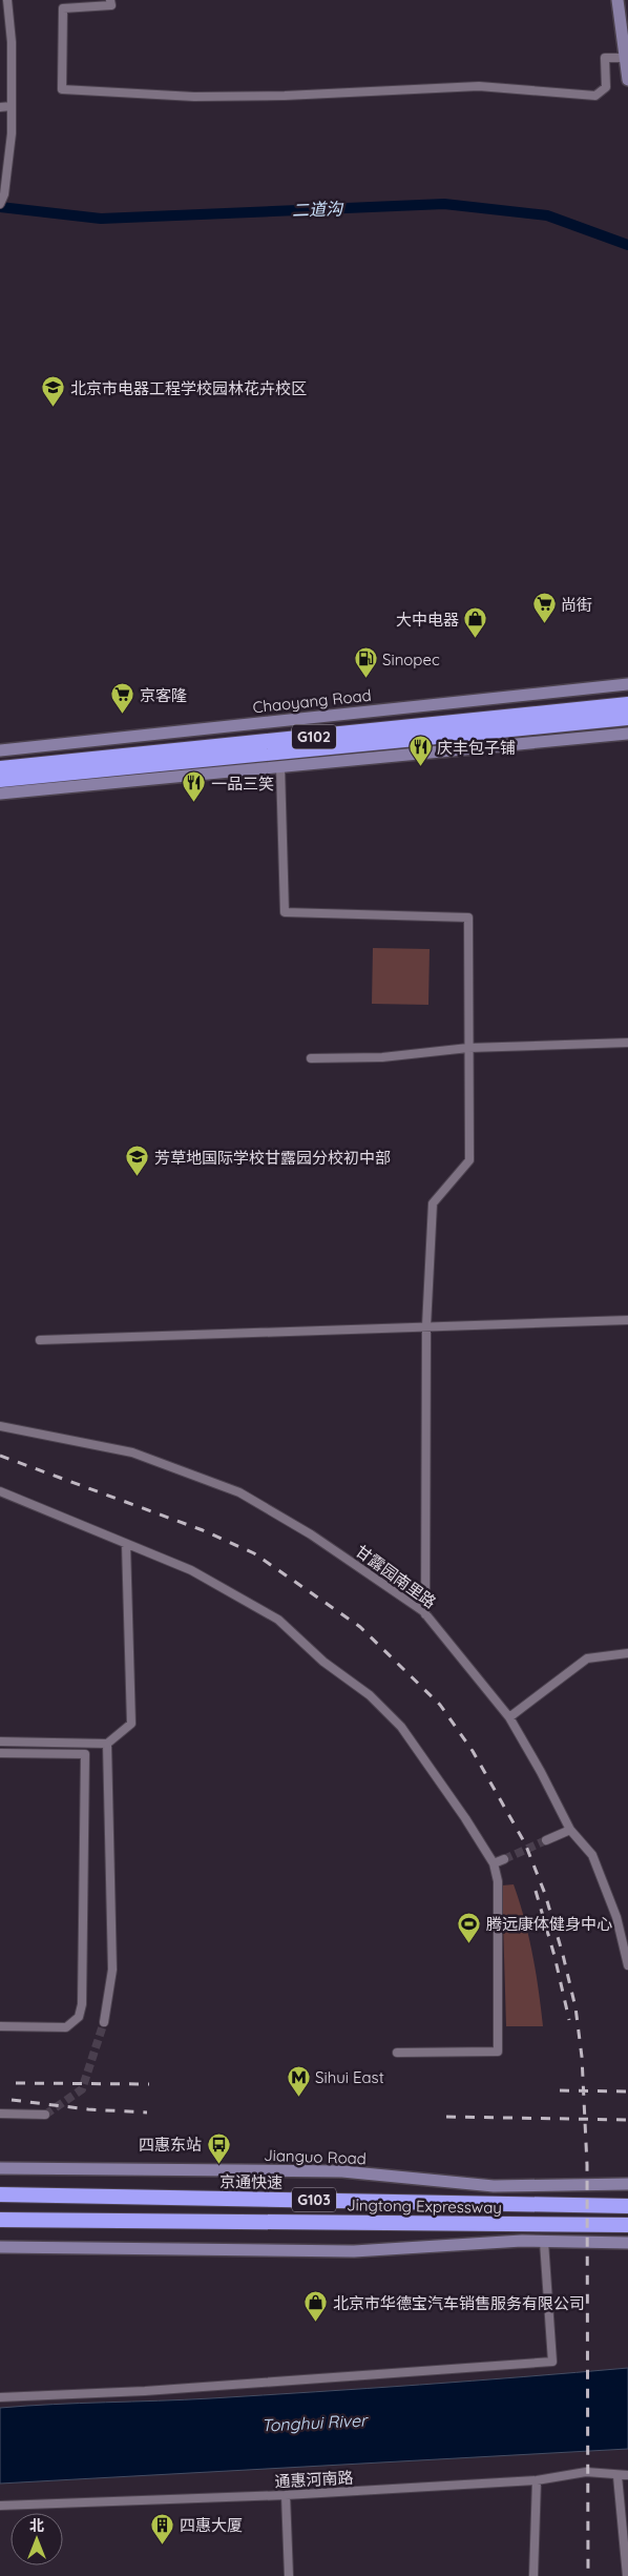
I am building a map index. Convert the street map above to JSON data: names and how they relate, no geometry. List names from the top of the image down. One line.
{"streets":{"highway":["G102","京通快速","G103","Jingtong Expressway"],"main road":["Chaoyang Road","Jianguo Road"],"street":["甘露园南里路","通惠河南路"]},"water":["二道沟","Tonghui River"],"places":{"school or university":["北京市电器工程学校园林花卉校区","芳草地国际学校甘露园分校初中部"],"supermarket":["尚街","京客隆"],"shop":["大中电器","北京市华德宝汽车销售服务有限公司"],"fuel station":["Sinopec"],"restaurant":["庆丰包子铺","一品三笑"],"sports":["腾远康体健身中心"],"metro station":["Sihui East"],"bus stop":["四惠东站"],"building":["四惠大厦"]},"north":"top"}
